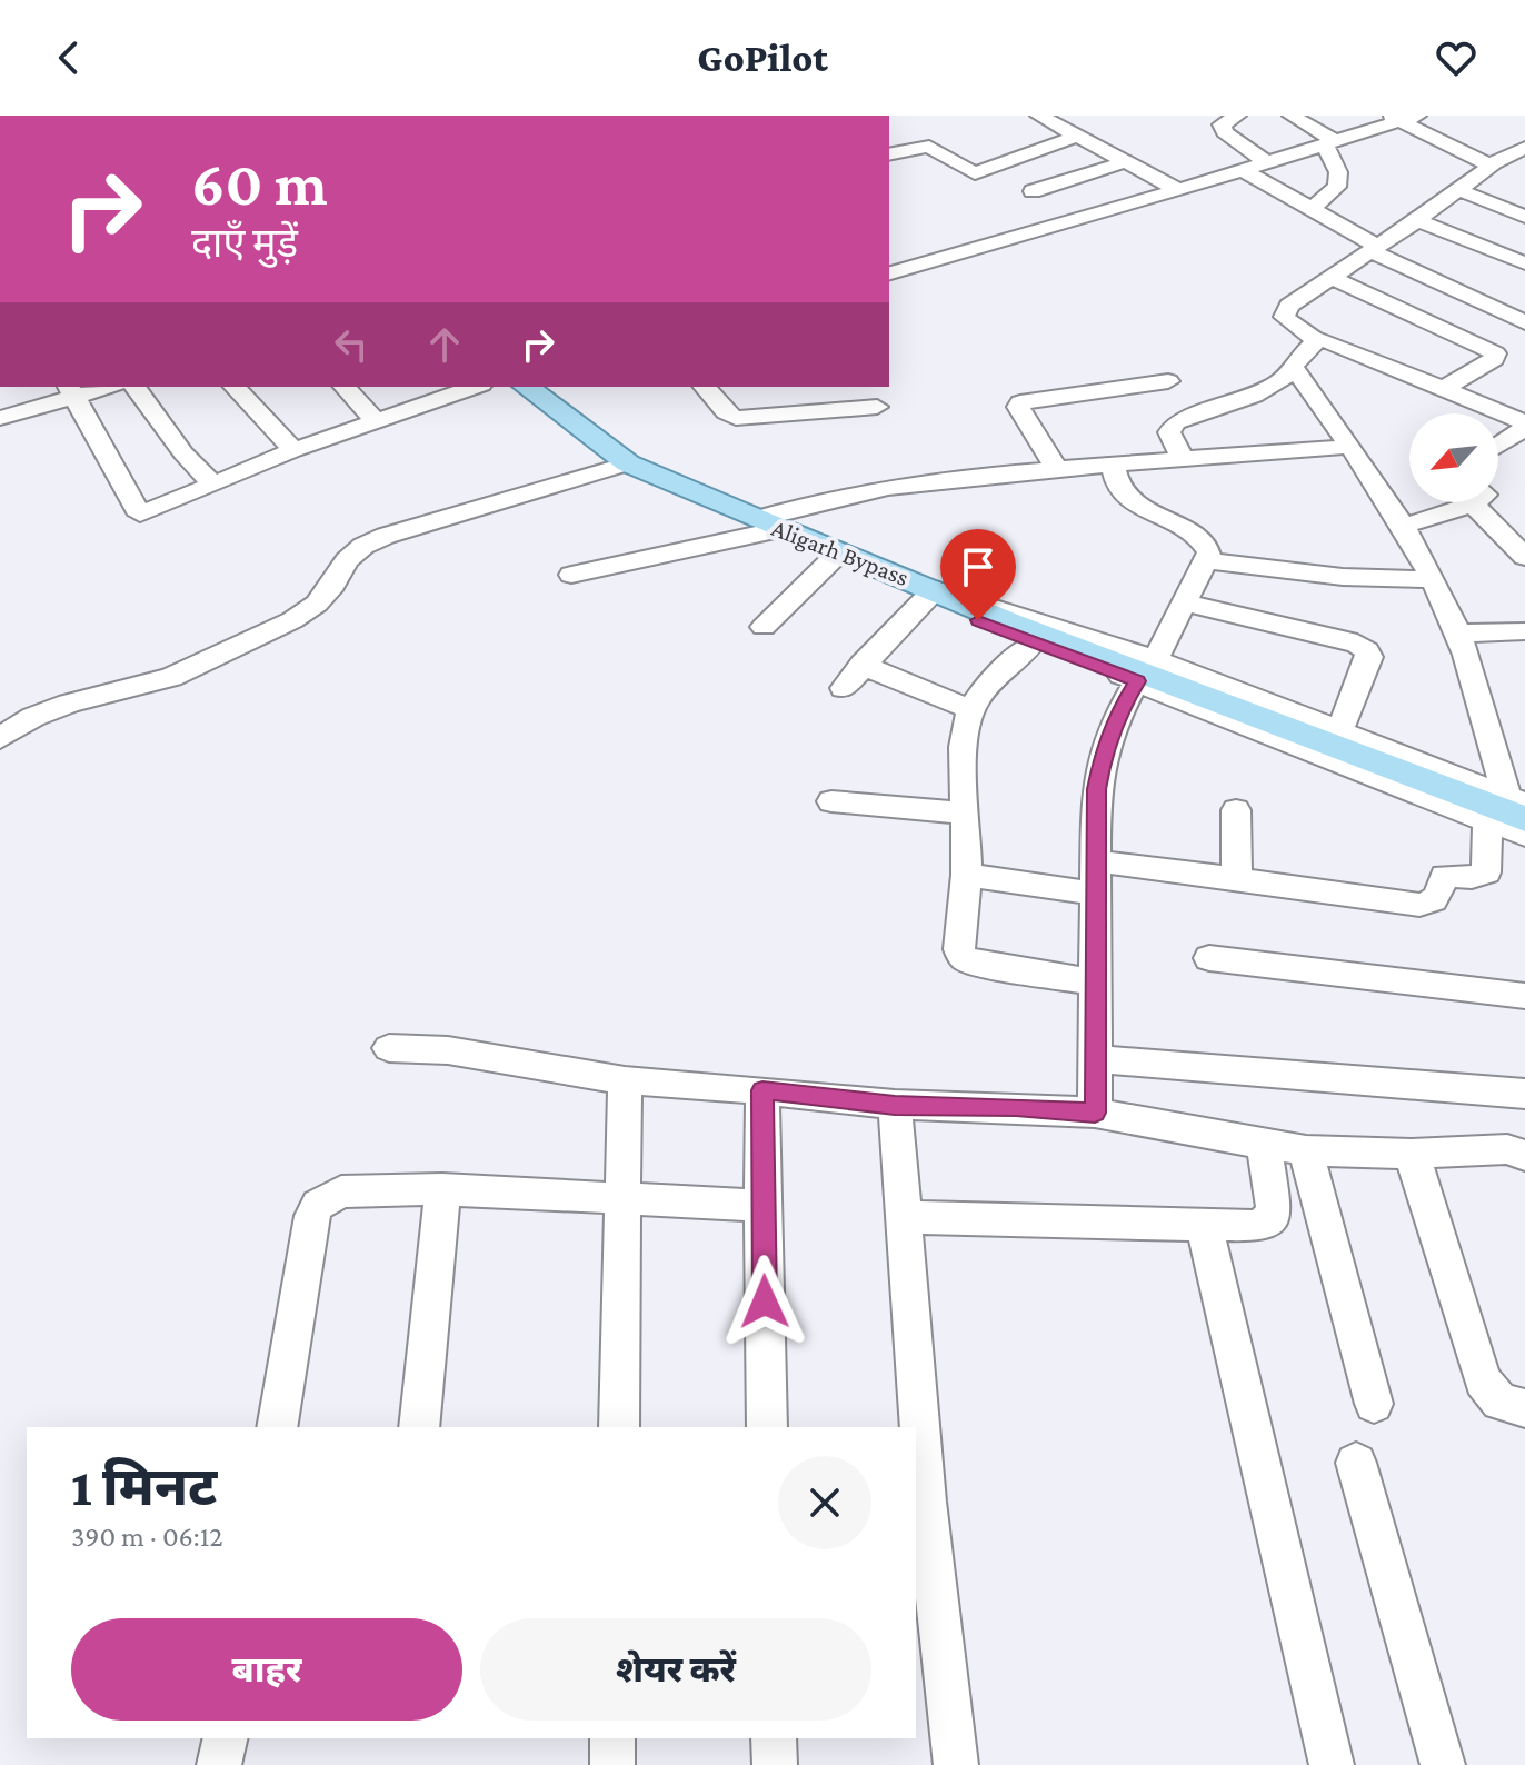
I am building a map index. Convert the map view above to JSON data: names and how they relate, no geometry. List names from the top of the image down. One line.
{"streets":{"main road":["Aligarh Bypass"]},"north":"bottom left","page":{"header":"GoPilot","turn":["60 m","दाएँ मुड़ें"],"heading":["1 मिनट","390 m · 06:12"],"buttons":["बाहर","शेयर करें"]}}
